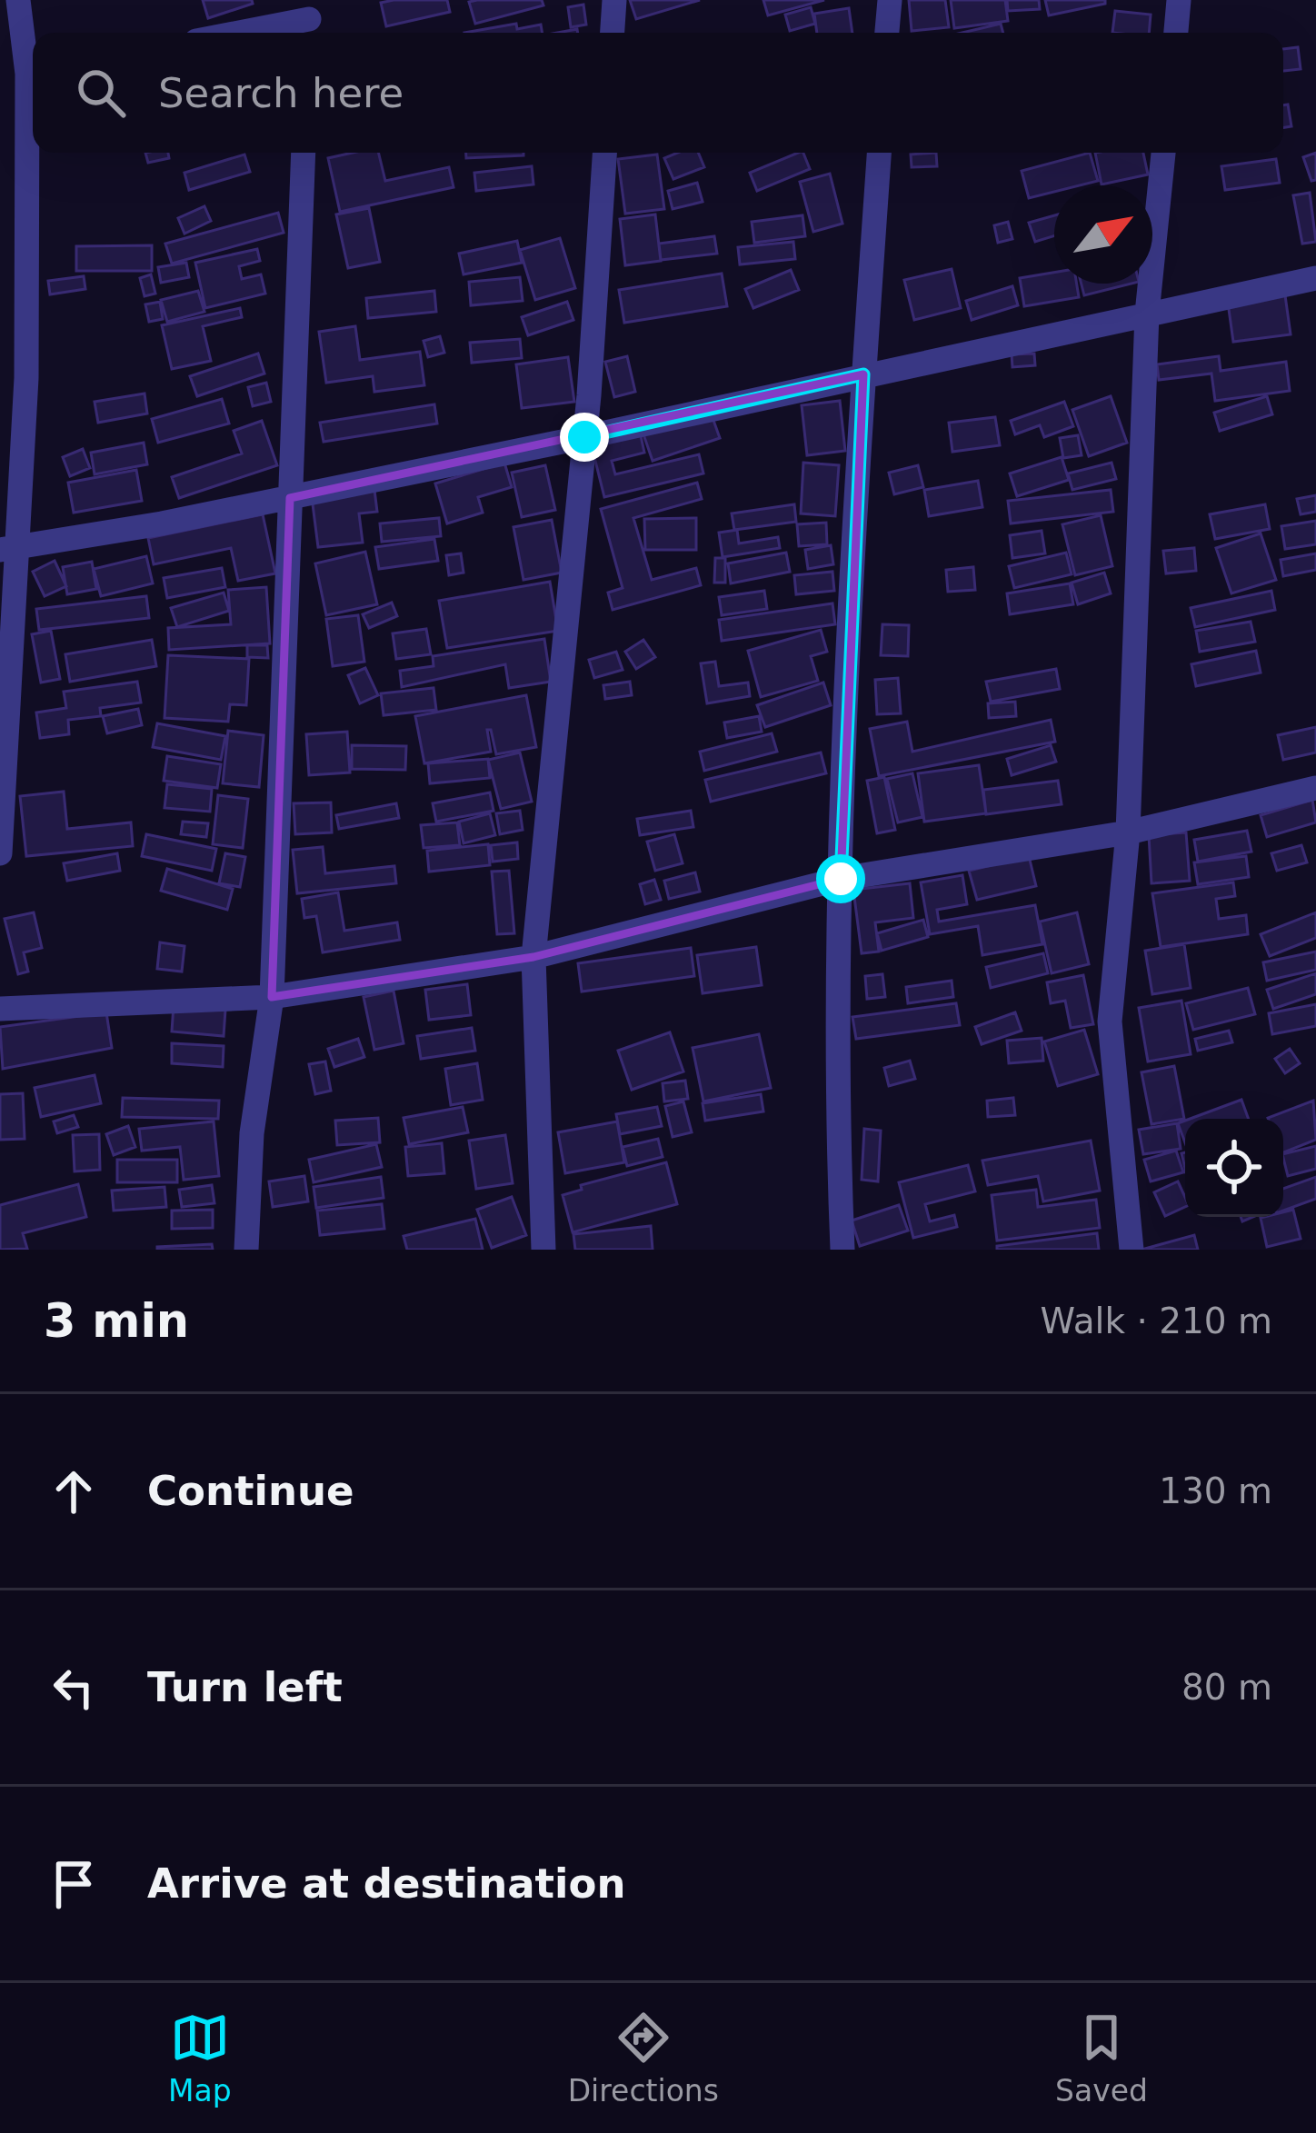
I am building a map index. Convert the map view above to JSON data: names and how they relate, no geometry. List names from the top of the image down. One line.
{"north":"top right","page":{"search":"Search here","heading":["3 min","Walk · 210 m"],"list":[["Continue","130 m"],["Turn left","80 m"],"Arrive at destination"],"nav":["Map","Directions","Saved"]}}
